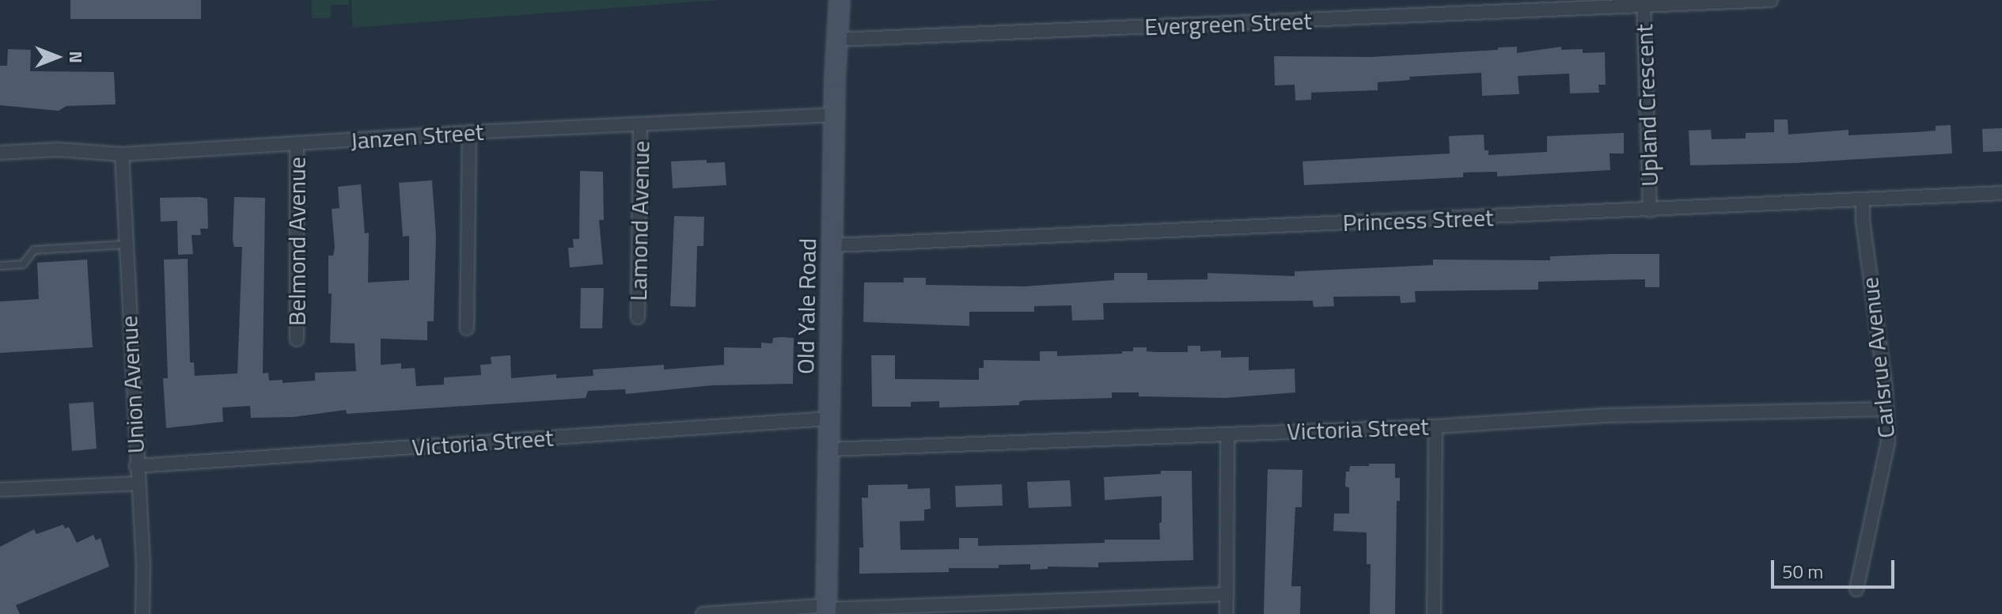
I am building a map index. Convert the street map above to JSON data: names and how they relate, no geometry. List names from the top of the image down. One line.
{"streets":{"street":["Evergreen Street","Upland Crescent","Janzen Street","Princess Street","Lamond Avenue","Belmond Avenue","Old Yale Road","Carlsrue Avenue","Union Avenue","Victoria Street"]},"crossings":[["Evergreen Street","Upland Crescent"],["Evergreen Street","Old Yale Road"],["Upland Crescent","Princess Street"],["Janzen Street","Lamond Avenue"],["Janzen Street","Belmond Avenue"],["Janzen Street","Old Yale Road"],["Janzen Street","Union Avenue"],["Princess Street","Old Yale Road"],["Princess Street","Carlsrue Avenue"],["Old Yale Road","Victoria Street"],["Carlsrue Avenue","Victoria Street"],["Union Avenue","Victoria Street"]],"scale_bar":"50 m","north":"right"}
